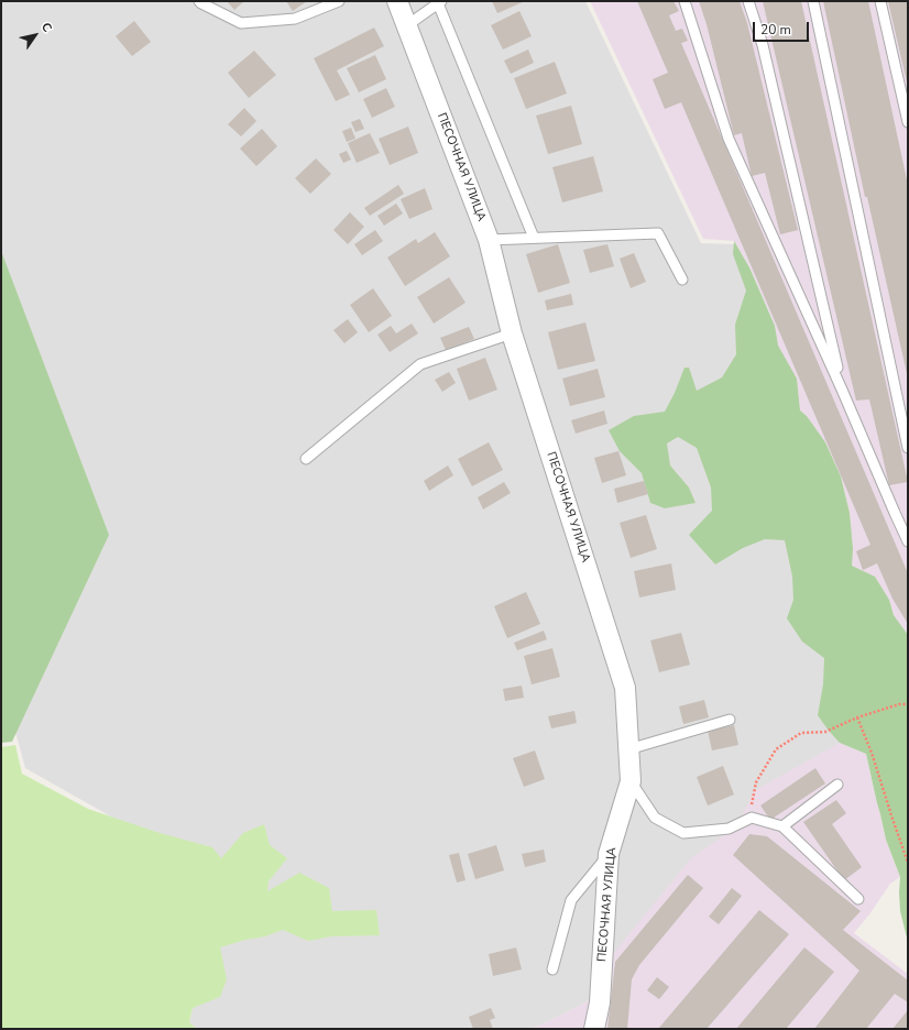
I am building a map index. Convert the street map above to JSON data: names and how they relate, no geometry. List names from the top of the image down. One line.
{"streets":{"street":["ПЕСОЧНАЯ УЛИЦА"]},"scale_bar":"20 m","north":"top right"}
